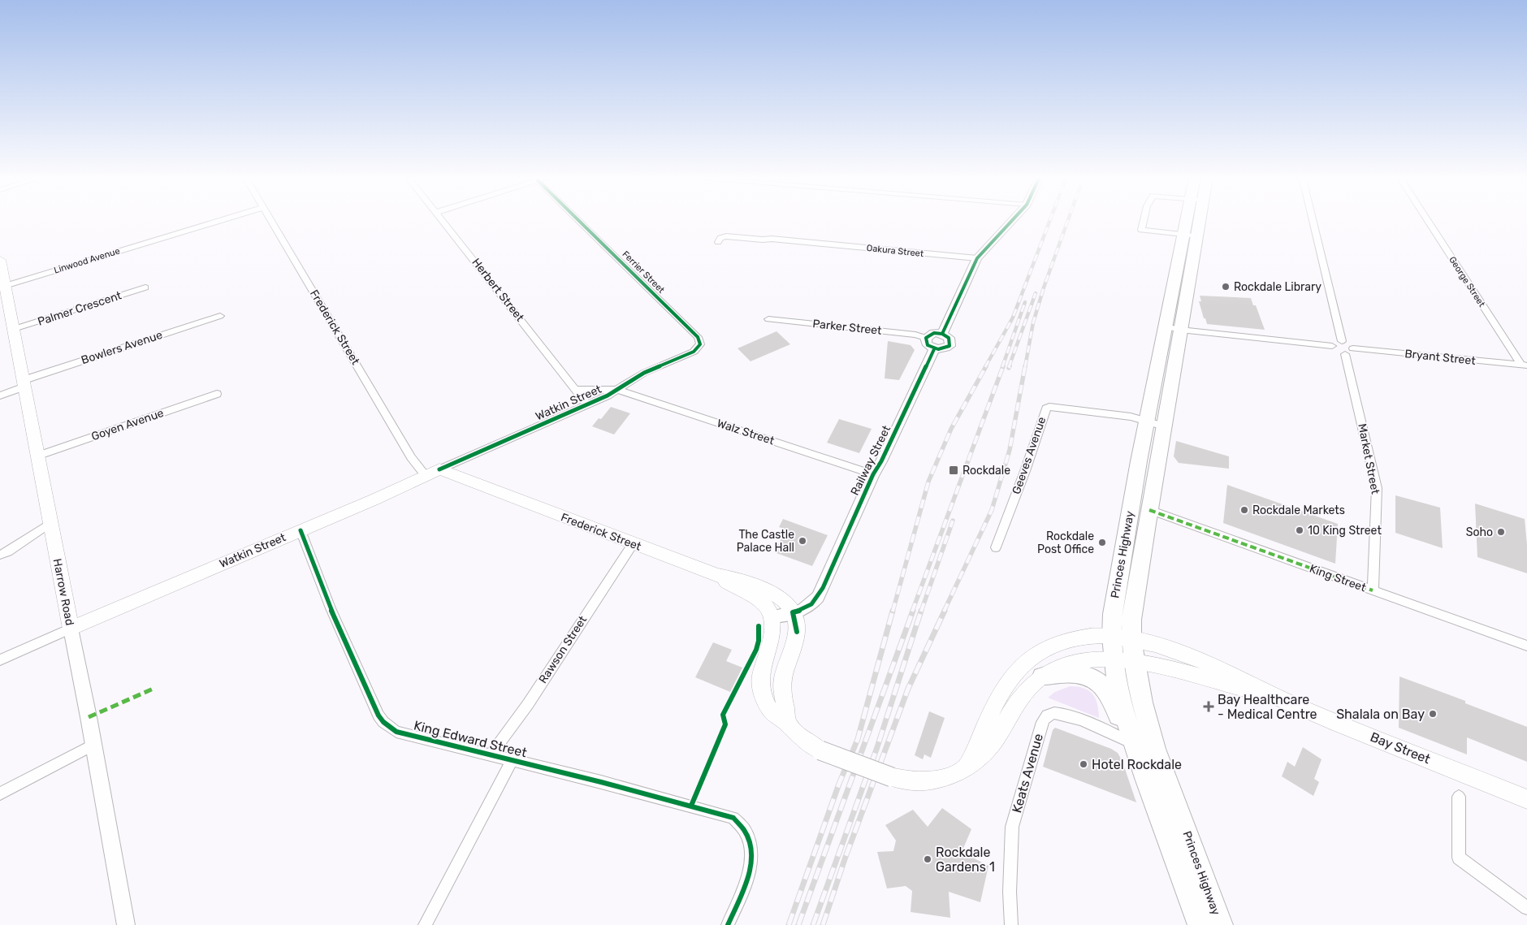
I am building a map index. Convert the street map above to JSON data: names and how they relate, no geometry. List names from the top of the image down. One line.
{"streets":{"highway":["Princes Highway"],"main road":["Frederick Street","Watkin Street","Harrow Road","Bay Street"],"street":["Oakura Street","Linwood Avenue","Ferrier Street","George Street","Herbert Street","Palmer Crescent","Parker Street","Bowlers Avenue","Bryant Street","Goyen Avenue","Walz Street","Geeves Avenue","Market Street","Railway Street","King Street","Rawson Street","King Edward Street","Keats Avenue"]},"crossings":[["Linwood Avenue","Harrow Road"],["Ferrier Street","Watkin Street"],["George Street","Bryant Street"],["Herbert Street","Watkin Street"],["Palmer Crescent","Harrow Road"],["Frederick Street","Watkin Street"],["Frederick Street","Railway Street"],["Frederick Street","Rawson Street"],["Frederick Street","Bay Street"],["Parker Street","Railway Street"],["Bowlers Avenue","Harrow Road"],["Watkin Street","Walz Street"],["Watkin Street","Harrow Road"],["Watkin Street","King Edward Street"],["Goyen Avenue","Harrow Road"],["Walz Street","Railway Street"],["Geeves Avenue","Princes Highway"],["Market Street","King Street"],["Railway Street","Bay Street"],["Princes Highway","King Street"],["Princes Highway","Bay Street"],["Princes Highway","Keats Avenue"],["Rawson Street","King Edward Street"]],"places":{"other":["Rockdale Library","Rockdale Markets","10 King Street","Soho","The Castle Palace Hall","Rockdale Post Office","Shalala on Bay","Hotel Rockdale","Rockdale Gardens 1"],"transit":["Rockdale"],"health":["Bay Healthcare - Medical Centre"]}}
